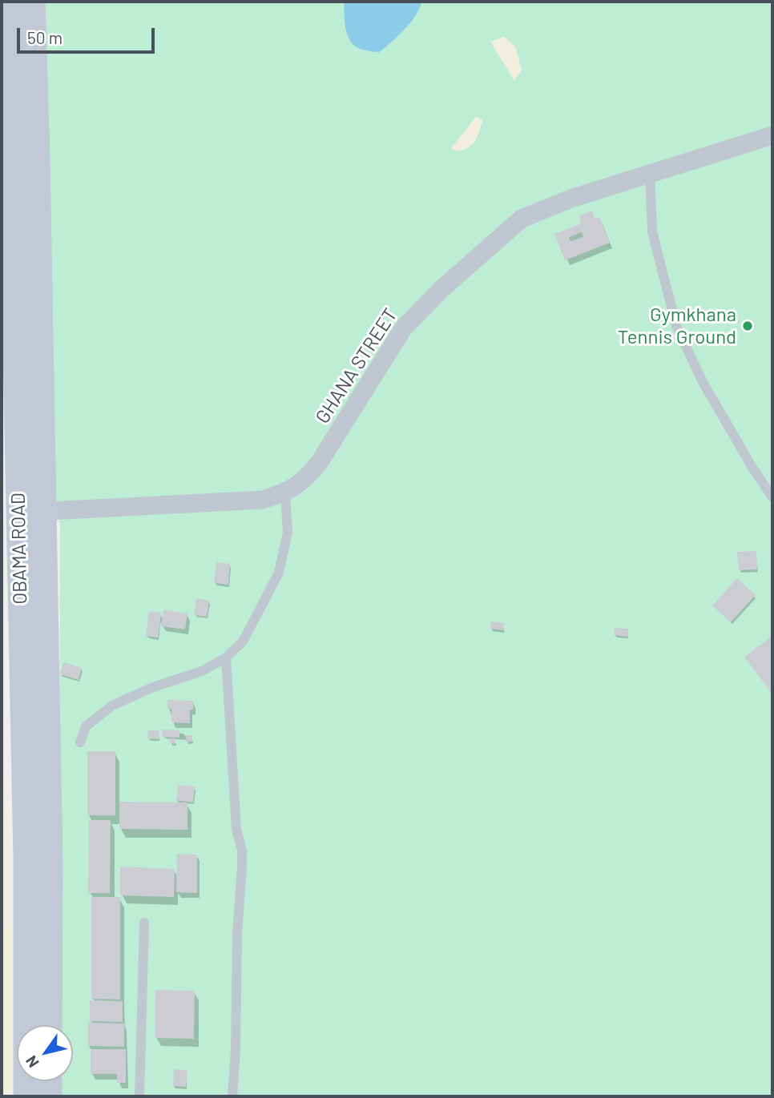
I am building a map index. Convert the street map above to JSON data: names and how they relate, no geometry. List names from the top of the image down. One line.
{"streets":{"street":["GHANA STREET","OBAMA ROAD"]},"crossings":[["GHANA STREET","OBAMA ROAD"]],"places":["Gymkhana Tennis Ground"],"scale_bar":"50 m","north":"bottom left"}
